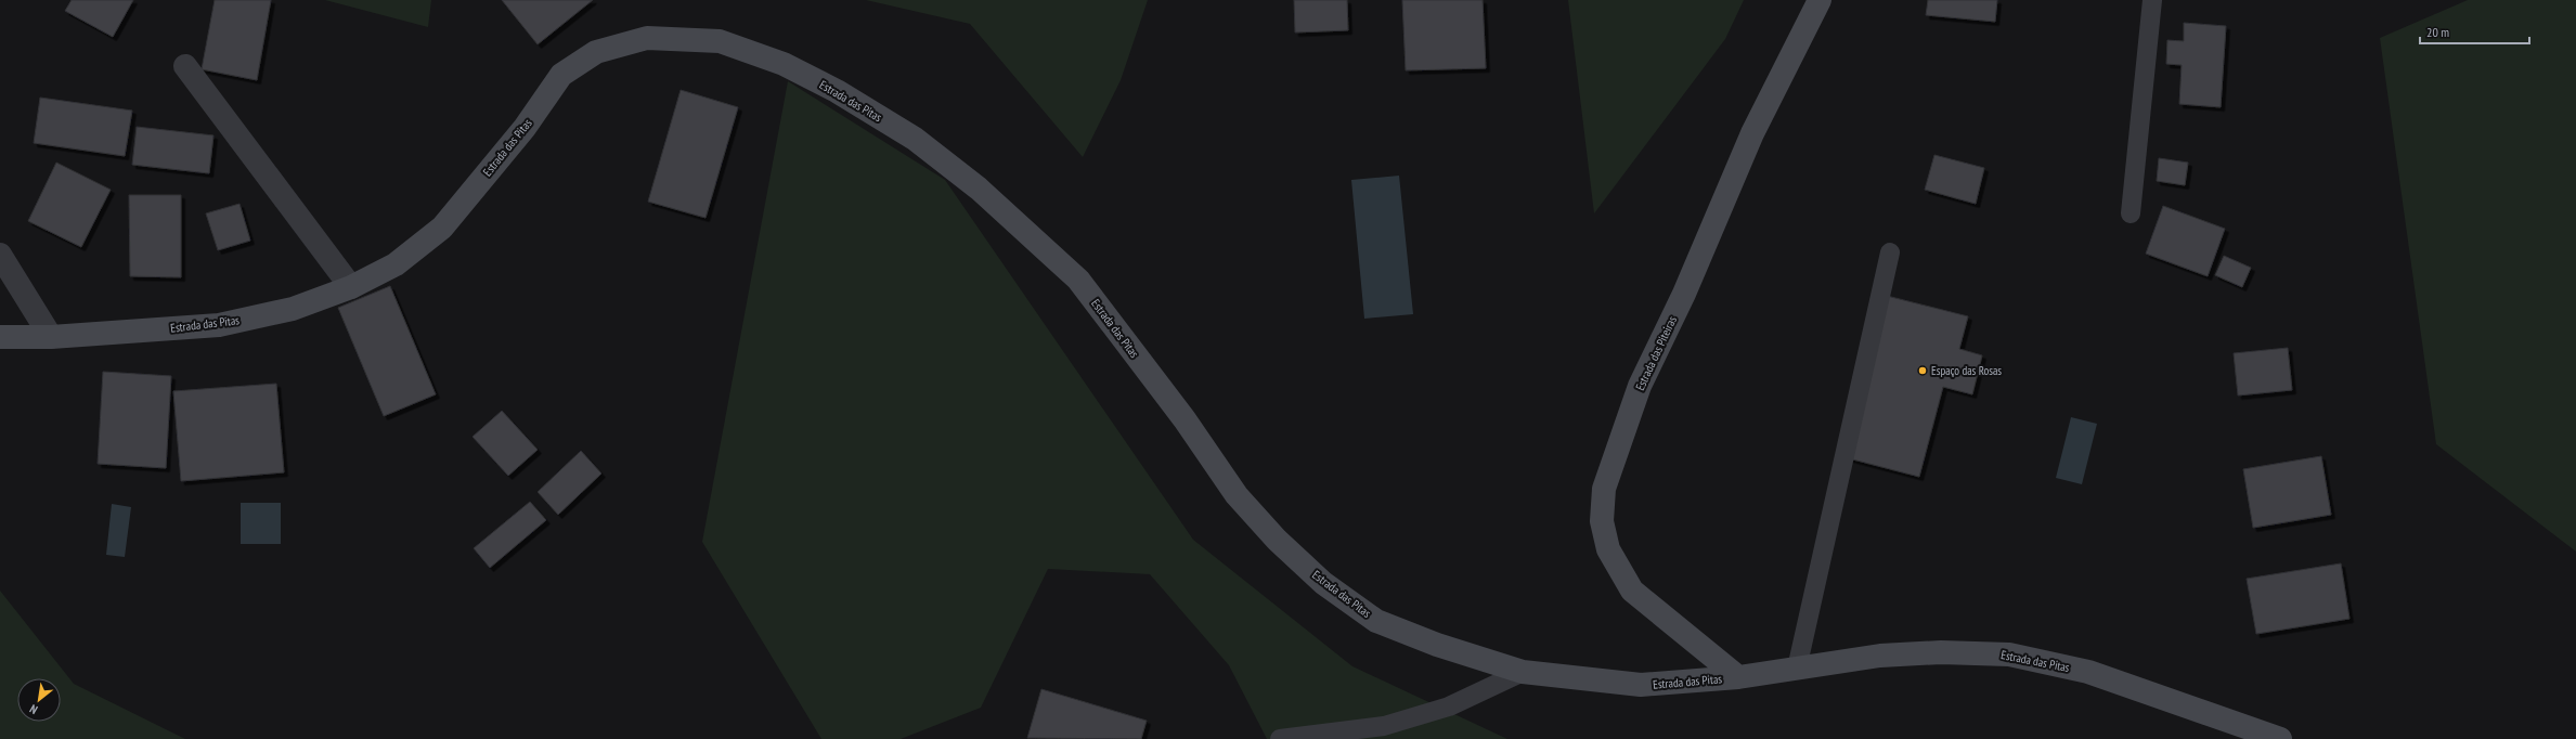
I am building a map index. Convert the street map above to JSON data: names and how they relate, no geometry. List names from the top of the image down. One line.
{"streets":{"street":["Estrada das Pitas","Estrada das Piteiras"]},"crossings":[["Estrada das Pitas","Estrada das Piteiras"]],"places":["Espaço das Rosas"],"scale_bar":"20 m","north":"bottom left"}
